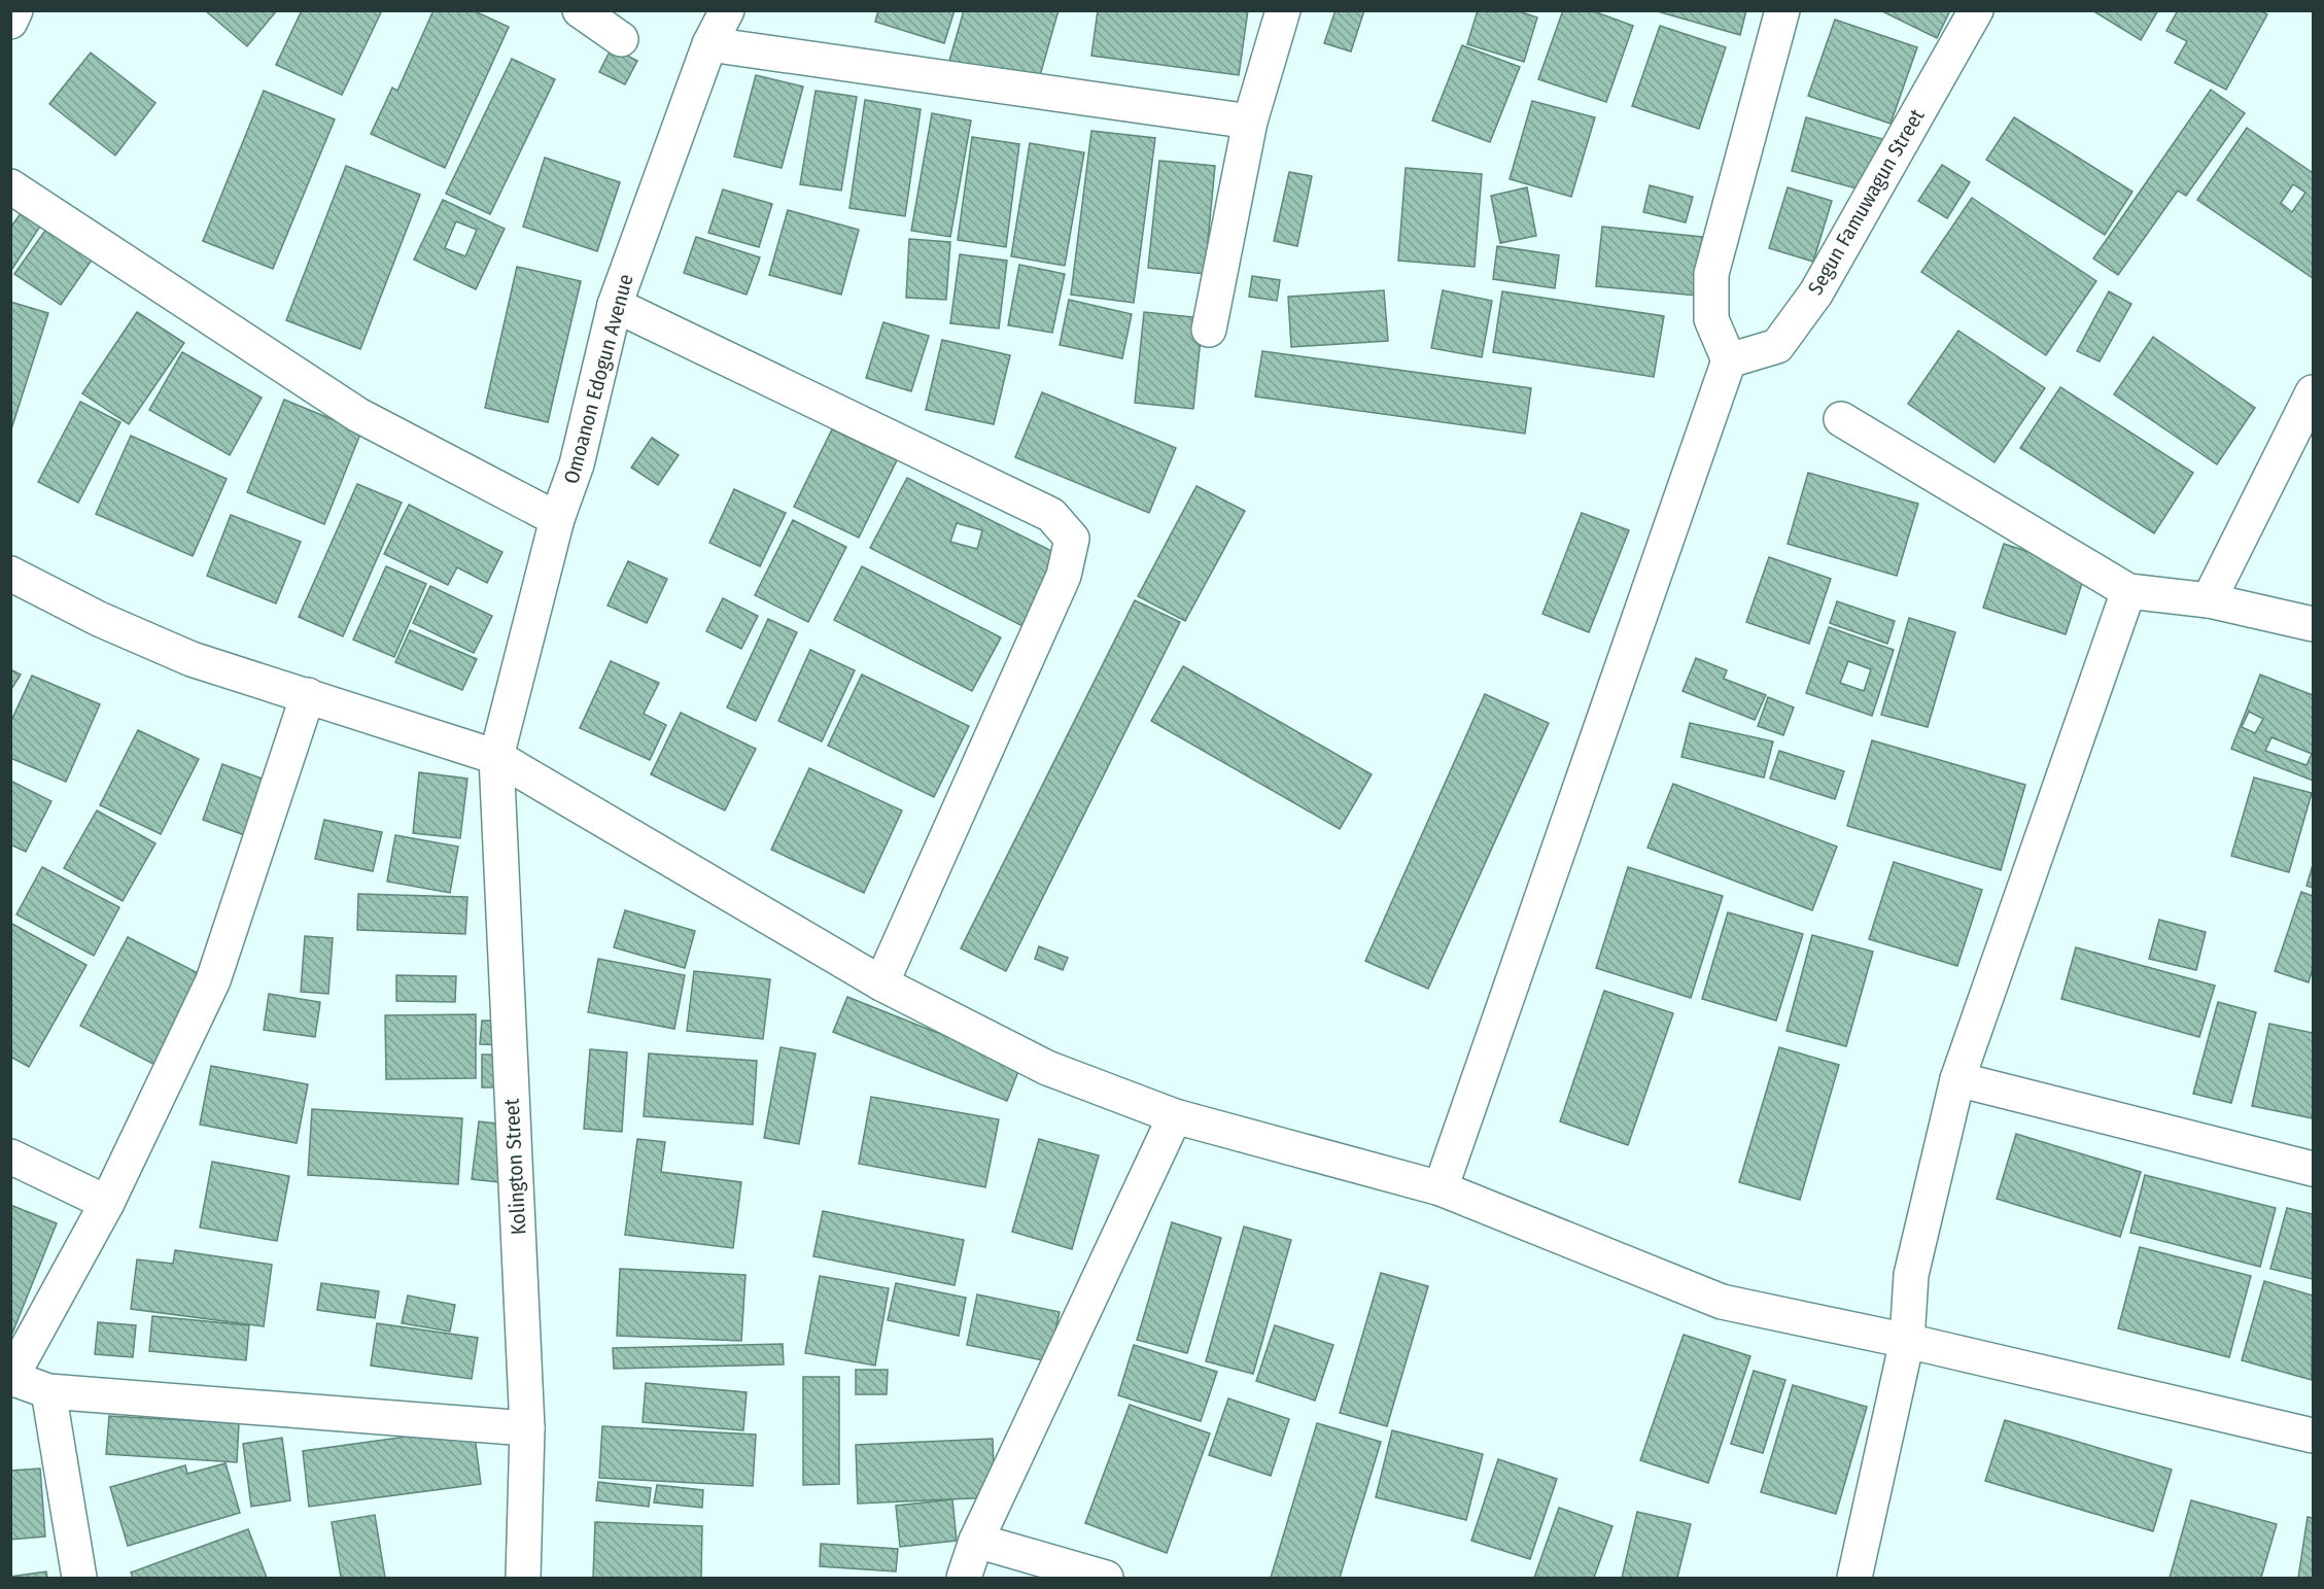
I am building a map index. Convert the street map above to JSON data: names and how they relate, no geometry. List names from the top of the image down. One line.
{"streets":{"street":["Segun Famuwagun Street","Omoanon Edogun Avenue","Kolington Street"]},"crossings":[["Omoanon Edogun Avenue","Kolington Street"]]}
